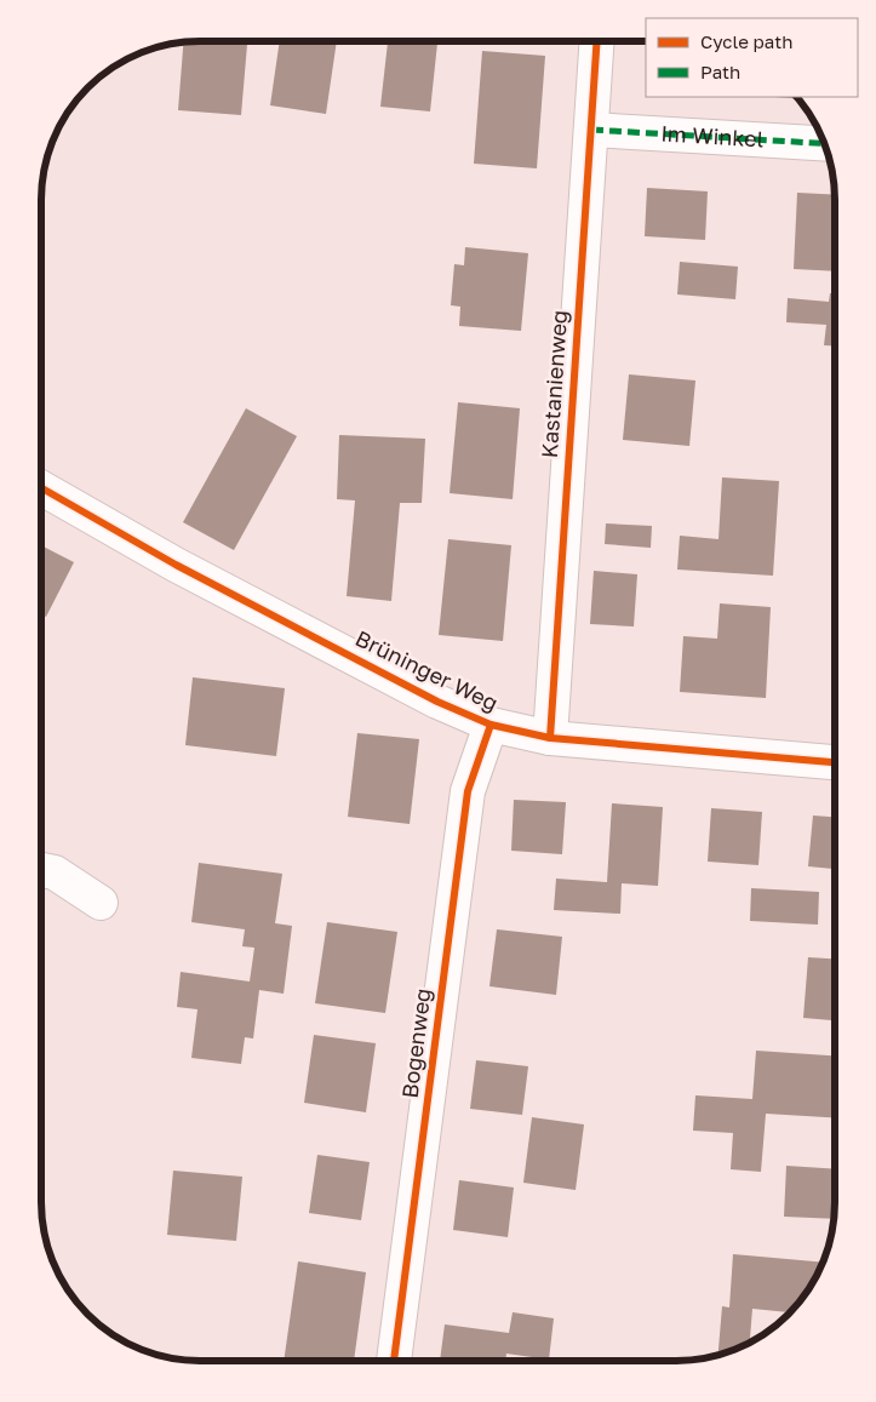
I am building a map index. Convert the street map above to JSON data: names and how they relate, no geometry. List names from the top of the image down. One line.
{"streets":{"street":["Im Winkel","Kastanienweg","Brüninger Weg","Bogenweg"]},"crossings":[["Im Winkel","Kastanienweg"],["Kastanienweg","Brüninger Weg"],["Brüninger Weg","Bogenweg"]],"legend":["Cycle path","Path"]}
